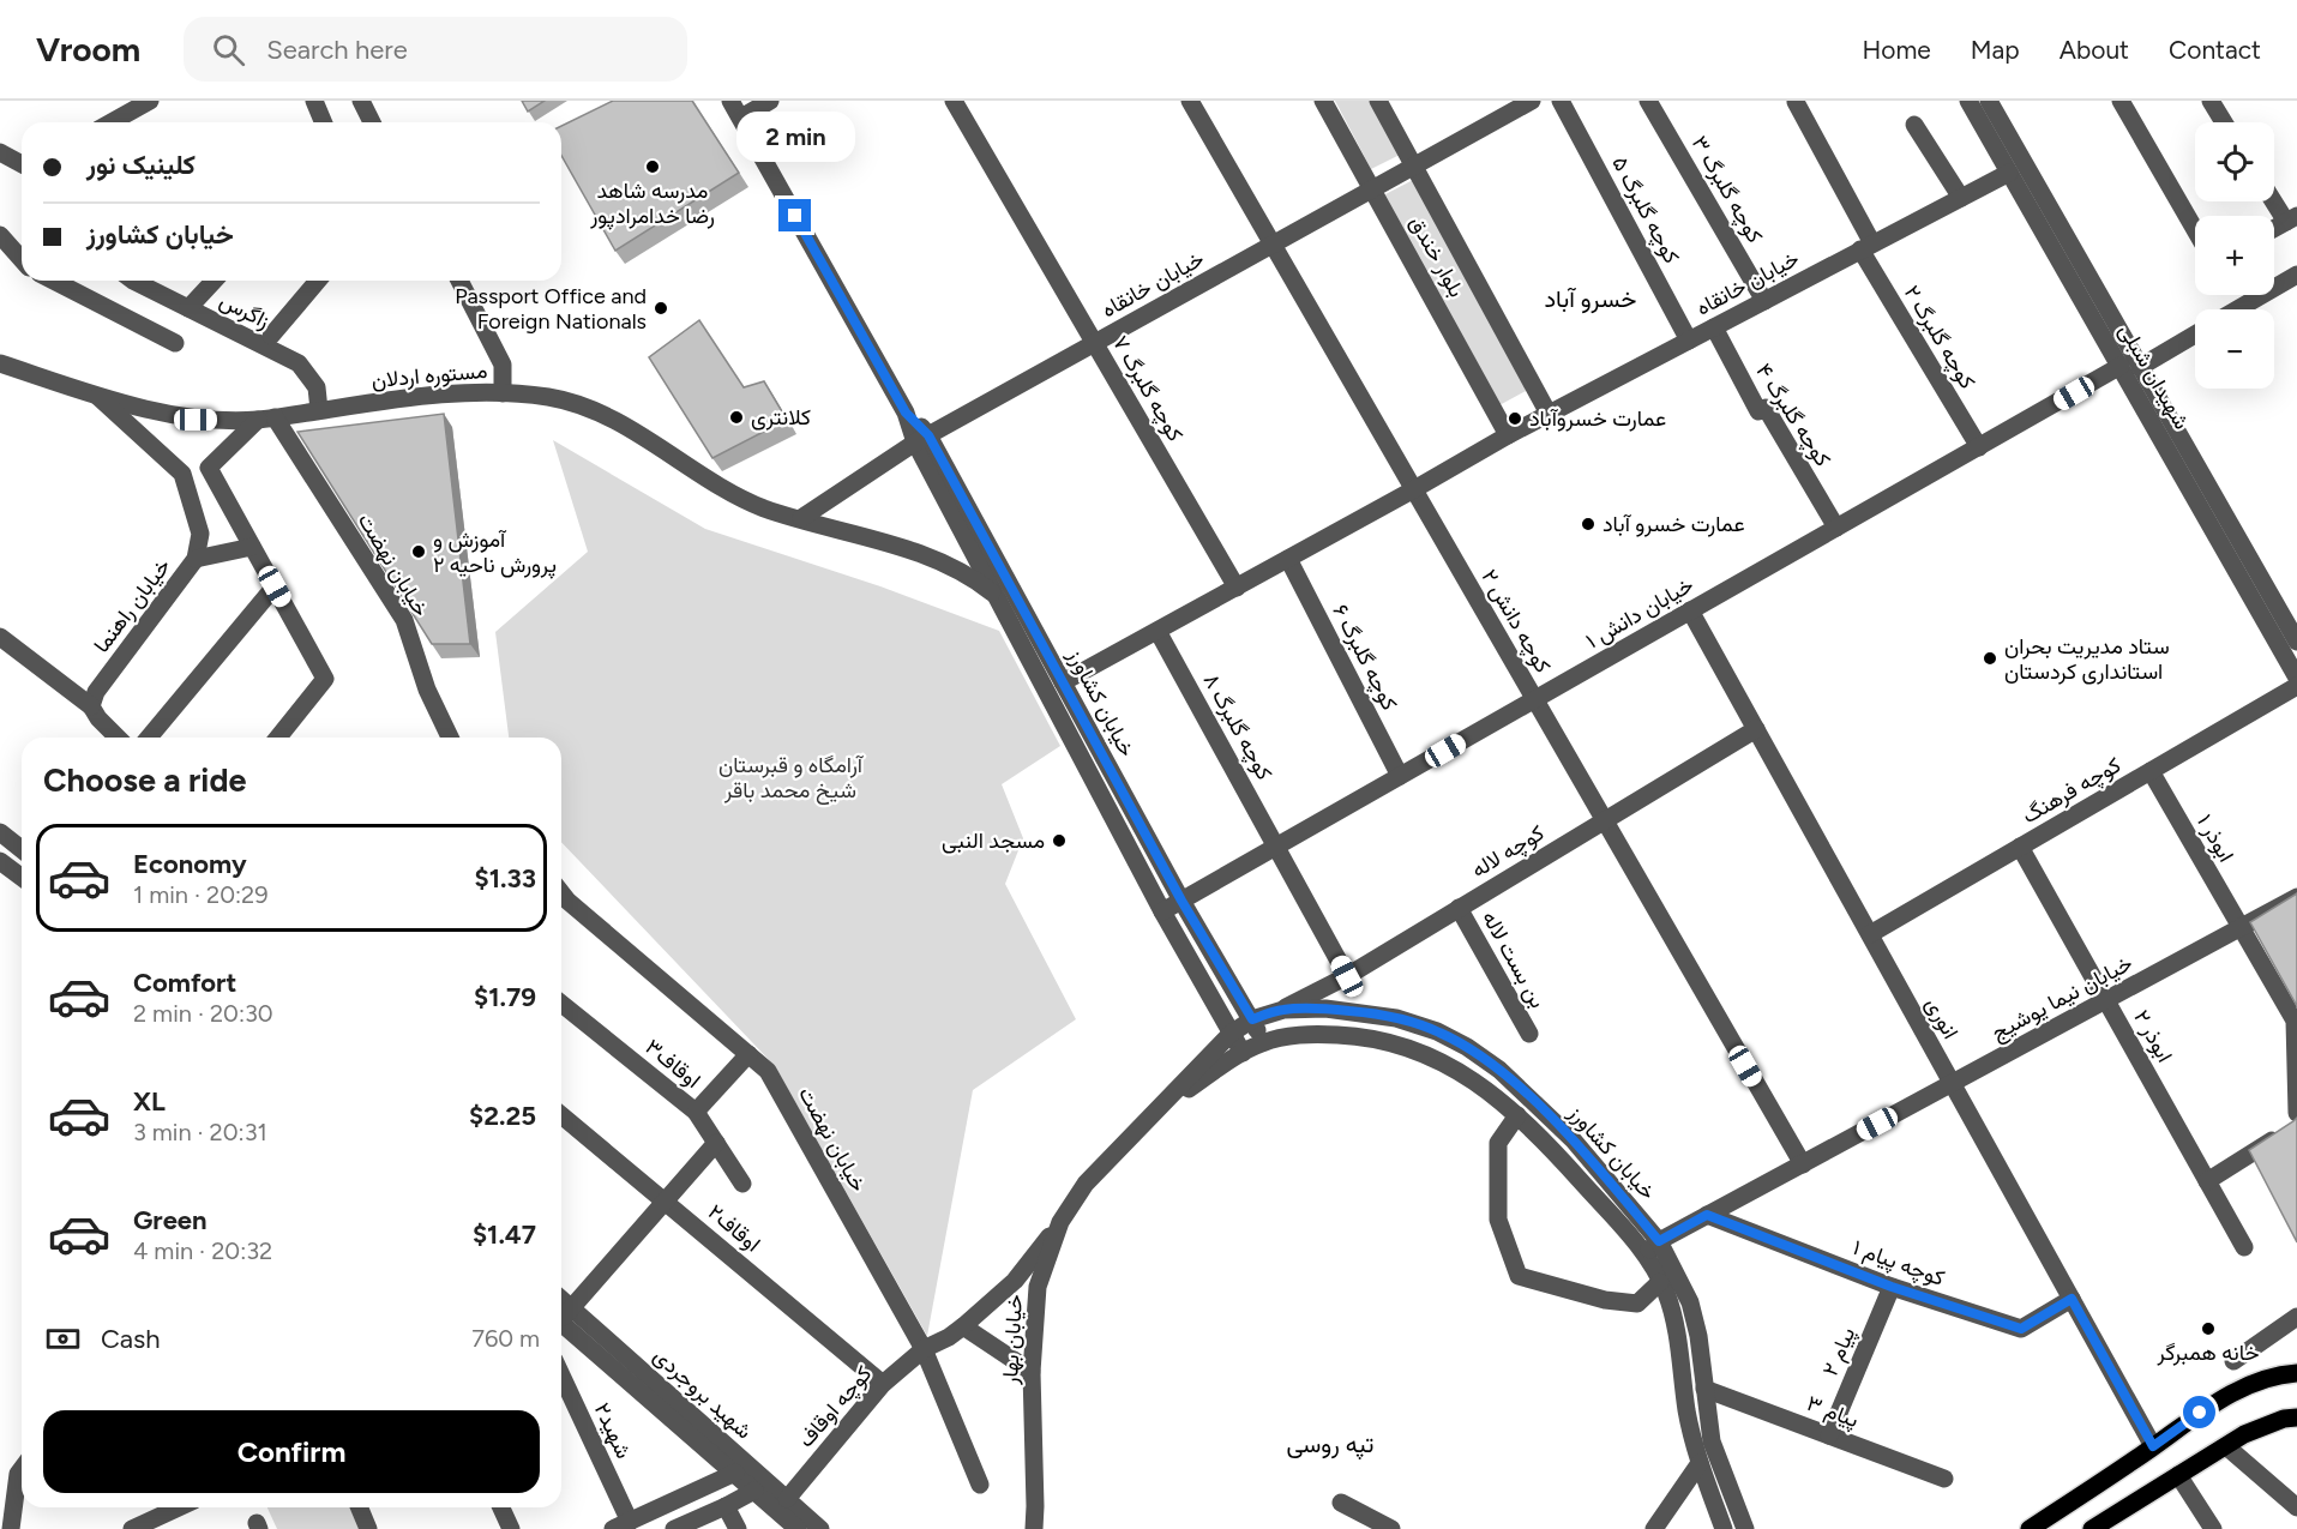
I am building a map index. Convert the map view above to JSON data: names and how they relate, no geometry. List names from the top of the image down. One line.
{"streets":{"street":["کوچه گلبرگ ۳","کوچه گلبرگ ۵","بلوار خندق","خیابان خانقاه","زاگرس","کوچه گلبرگ ۲","مستوره اردلان","شهیدان شبلی","کوچه گلبرگ ۷","کوچه گلبرگ ۴","خیابان نهضت","خیابان راهنما","خیابان دانش ۱","کوچه دانش ۲","کوچه گلبرگ ۶","خیابان کشاورز","کوچه گلبرگ ۸","کوچه فرهنگ","ابوذر ۱","کوچه لاله","بن بست لاله","خیابان نیما یوشیج","انوری","ابوذر ۲","اوقاف۳","اوقاف۲","کوچه پیام ۱","خیابان بهار","پیام ۲","شهید بروجردی","کوچه اوقاف","پیام ۳","شهید۲"]},"crossings":[["کوچه گلبرگ ۳","خیابان خانقاه"],["کوچه گلبرگ ۵","خیابان خانقاه"],["بلوار خندق","خیابان خانقاه"],["خیابان خانقاه","کوچه گلبرگ ۲"],["خیابان خانقاه","مستوره اردلان"],["خیابان خانقاه","شهیدان شبلی"],["خیابان خانقاه","کوچه گلبرگ ۷"],["خیابان خانقاه","کوچه گلبرگ ۴"],["خیابان خانقاه","کوچه دانش ۲"],["خیابان خانقاه","کوچه گلبرگ ۶"],["خیابان خانقاه","خیابان کشاورز"],["خیابان خانقاه","کوچه گلبرگ ۸"],["زاگرس","مستوره اردلان"],["کوچه گلبرگ ۲","خیابان دانش ۱"],["مستوره اردلان","خیابان نهضت"],["مستوره اردلان","خیابان راهنما"],["مستوره اردلان","خیابان کشاورز"],["شهیدان شبلی","خیابان دانش ۱"],["کوچه گلبرگ ۴","خیابان دانش ۱"],["خیابان نهضت","کوچه اوقاف"],["خیابان دانش ۱","کوچه دانش ۲"],["خیابان دانش ۱","کوچه گلبرگ ۶"],["خیابان دانش ۱","خیابان کشاورز"],["خیابان دانش ۱","کوچه گلبرگ ۸"],["خیابان دانش ۱","انوری"],["کوچه دانش ۲","کوچه لاله"],["کوچه دانش ۲","خیابان نیما یوشیج"],["خیابان کشاورز","کوچه لاله"],["خیابان کشاورز","خیابان نیما یوشیج"],["خیابان کشاورز","خیابان بهار"],["خیابان کشاورز","پیام ۳"],["کوچه گلبرگ ۸","کوچه لاله"],["کوچه فرهنگ","ابوذر ۱"],["کوچه فرهنگ","انوری"],["کوچه فرهنگ","ابوذر ۲"],["ابوذر ۱","خیابان نیما یوشیج"],["کوچه لاله","بن بست لاله"],["کوچه لاله","انوری"],["خیابان نیما یوشیج","انوری"],["خیابان نیما یوشیج","ابوذر ۲"],["خیابان نیما یوشیج","کوچه پیام ۱"],["انوری","کوچه پیام ۱"],["اوقاف۲","کوچه اوقاف"],["کوچه پیام ۱","پیام ۲"],["خیابان بهار","کوچه اوقاف"],["پیام ۲","پیام ۳"],["شهید بروجردی","کوچه اوقاف"]],"districts":["خسرو آباد","تپه روسی"],"parks":["آرامگاه و قبرستان شیخ محمد باقر"],"places":["مدرسه شاهد رضا خدامرادپور","Passport Office and Foreign Nationals","کلانتری","عمارت خسروآباد","عمارت خسرو آباد","آموزش و پرورش ناحیه ۲","ستاد مدیریت بحران استانداری کردستان","مسجد النبی","خانه همبرگر"],"page":{"header":"Vroom","search":"Search here","nav":["Home","Map","About","Contact"],"bubble":"2 min","map_buttons":["+","−"],"banner":["کلینیک نور","خیابان کشاورز"],"heading":"Choose a ride","list":[{"name":"Economy","note":"1 min · 20:29","value":"$1.33"},{"name":"Comfort","note":"2 min · 20:30","value":"$1.79"},{"name":"XL","note":"3 min · 20:31","value":"$2.25"},{"name":"Green","note":"4 min · 20:32","value":"$1.47"}],"pay":["Cash","760 m"],"buttons":"Confirm"}}
